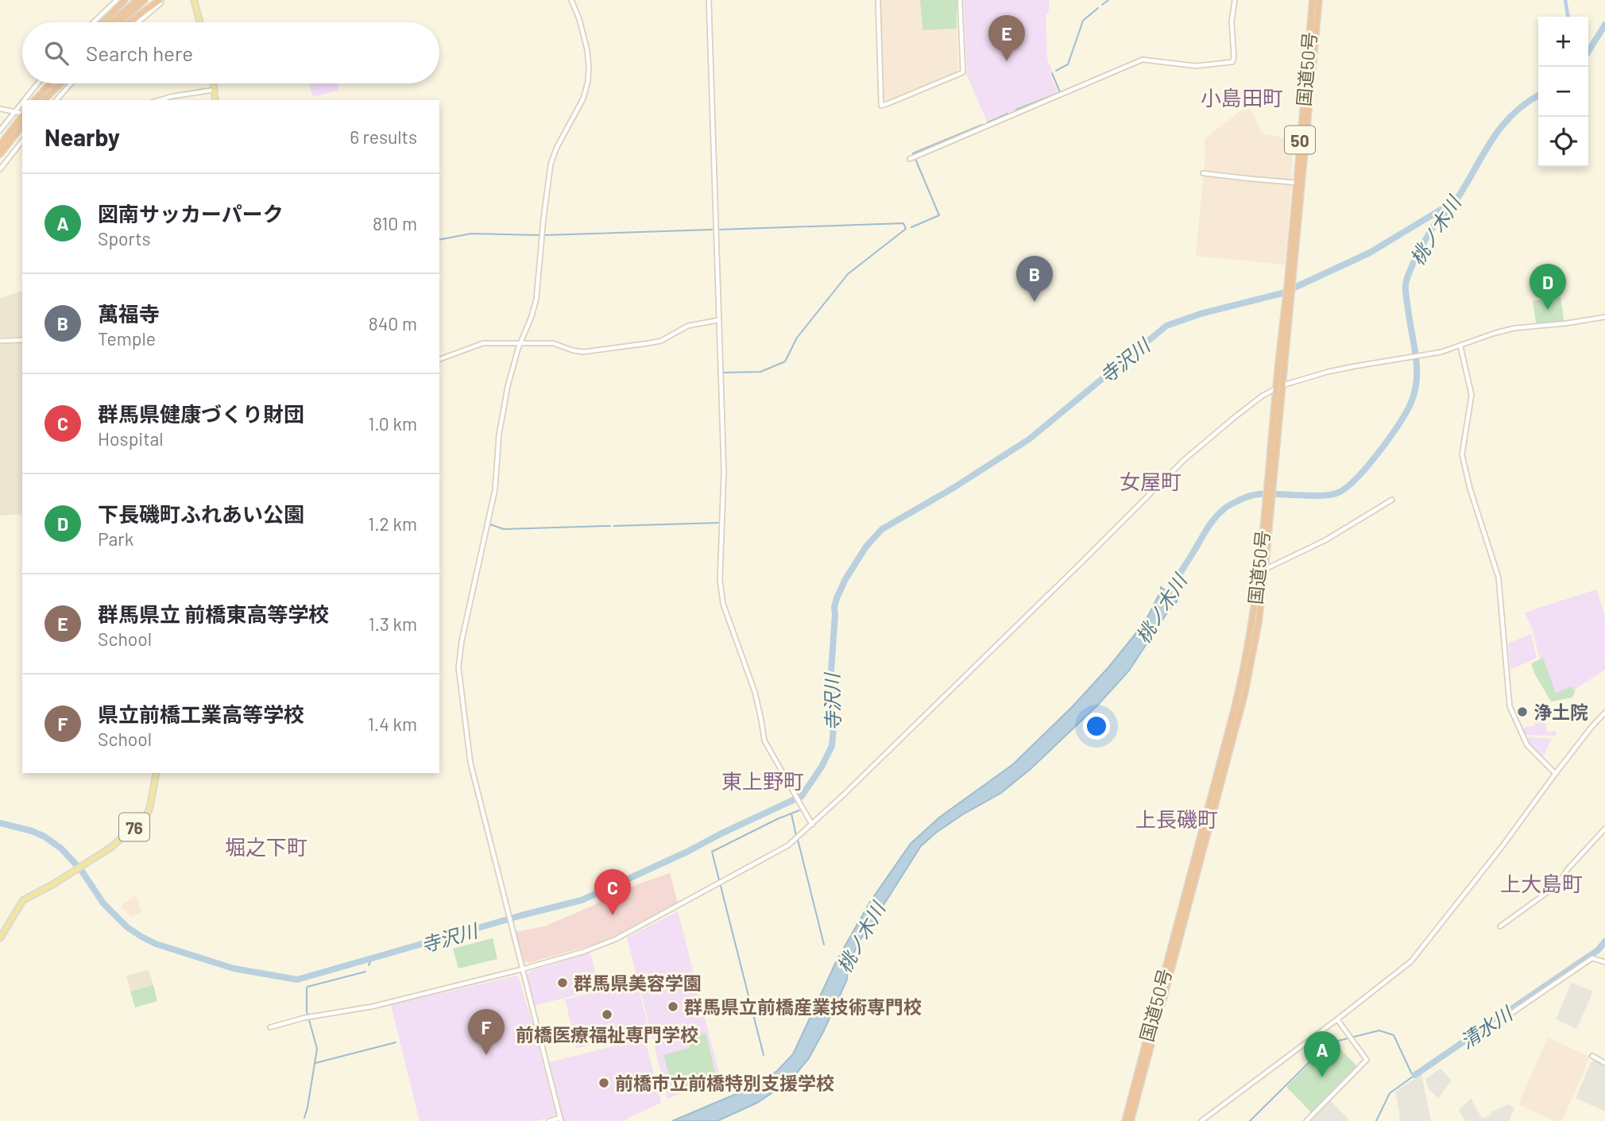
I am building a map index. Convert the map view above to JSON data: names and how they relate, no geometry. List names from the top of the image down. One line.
{"streets":{"highway":["国道50号","50"],"main road":["76"]},"districts":["小島田町","女屋町","東上野町","上長磯町","堀之下町","上大島町"],"water":["桃ノ木川","寺沢川","清水川"],"places":["浄土院","群馬県美容学園","群馬県立前橋産業技術専門校","前橋医療福祉専門学校","前橋市立前橋特別支援学校"],"page":{"pins":["E","B","D","C","F","A"],"map_buttons":["+","−"],"search":"Search here","heading":["Nearby","6 results"],"list":[{"mark":"A","name":"図南サッカーパーク","note":"Sports","value":"810 m"},{"mark":"B","name":"萬福寺","note":"Temple","value":"840 m"},{"mark":"C","name":"群馬県健康づくり財団","note":"Hospital","value":"1.0 km"},{"mark":"D","name":"下長磯町ふれあい公園","note":"Park","value":"1.2 km"},{"mark":"E","name":"群馬県立 前橋東高等学校","note":"School","value":"1.3 km"},{"mark":"F","name":"県立前橋工業高等学校","note":"School","value":"1.4 km"}]}}
